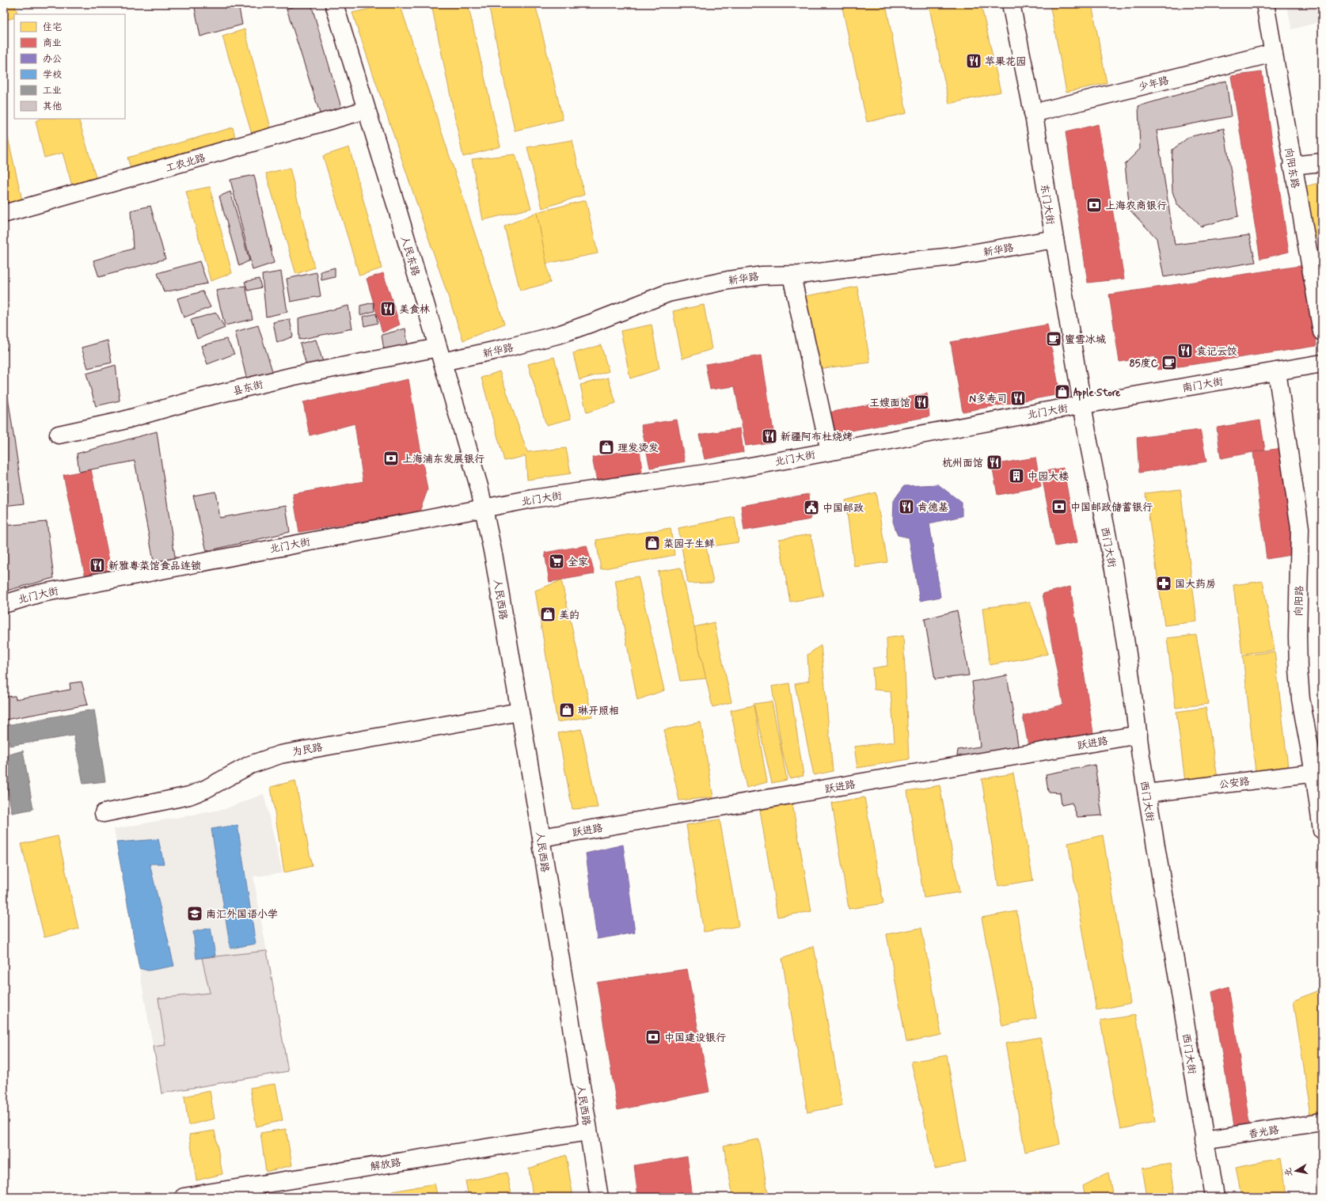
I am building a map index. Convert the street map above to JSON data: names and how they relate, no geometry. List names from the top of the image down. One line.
{"streets":{"street":["少年路","工农北路","向阳东路","东门大街","新华路","人民东路","南门大街","县东街","北门大街","西门大街","人民西路","向阳路","跃进路","为民路","公安路","香光路","解放路"]},"crossings":[["少年路","向阳东路"],["少年路","东门大街"],["工农北路","人民东路"],["东门大街","新华路"],["东门大街","南门大街"],["东门大街","北门大街"],["东门大街","西门大街"],["新华路","人民东路"],["新华路","县东街"],["人民东路","县东街"],["人民东路","北门大街"],["人民东路","人民西路"],["南门大街","北门大街"],["南门大街","西门大街"],["南门大街","向阳路"],["北门大街","西门大街"],["北门大街","人民西路"],["西门大街","跃进路"],["西门大街","公安路"],["西门大街","香光路"],["人民西路","跃进路"],["人民西路","为民路"],["人民西路","解放路"],["向阳路","公安路"]],"places":{"restaurant":["苹果花园","美食林","袁记云饺","N多寿司","王嫂面馆","新疆阿布杜烧烤","杭州面馆","肯德基","新雅粤菜馆食品连锁"],"bank":["上海农商银行","上海浦东发展银行","中国邮政储蓄银行","中国建设银行"],"cafe":["蜜雪冰城","85度C"],"shop":["Apple Store","理发烫发","菜园子生鲜","美的","琳开照相"],"building":["中园大楼"],"public building":["中国邮政"],"supermarket":["全家"],"pharmacy":["国大药房"],"school or university":["南汇外国语小学"]},"legend":["住宅","商业","办公","学校","工业","其他"],"north":"left"}
